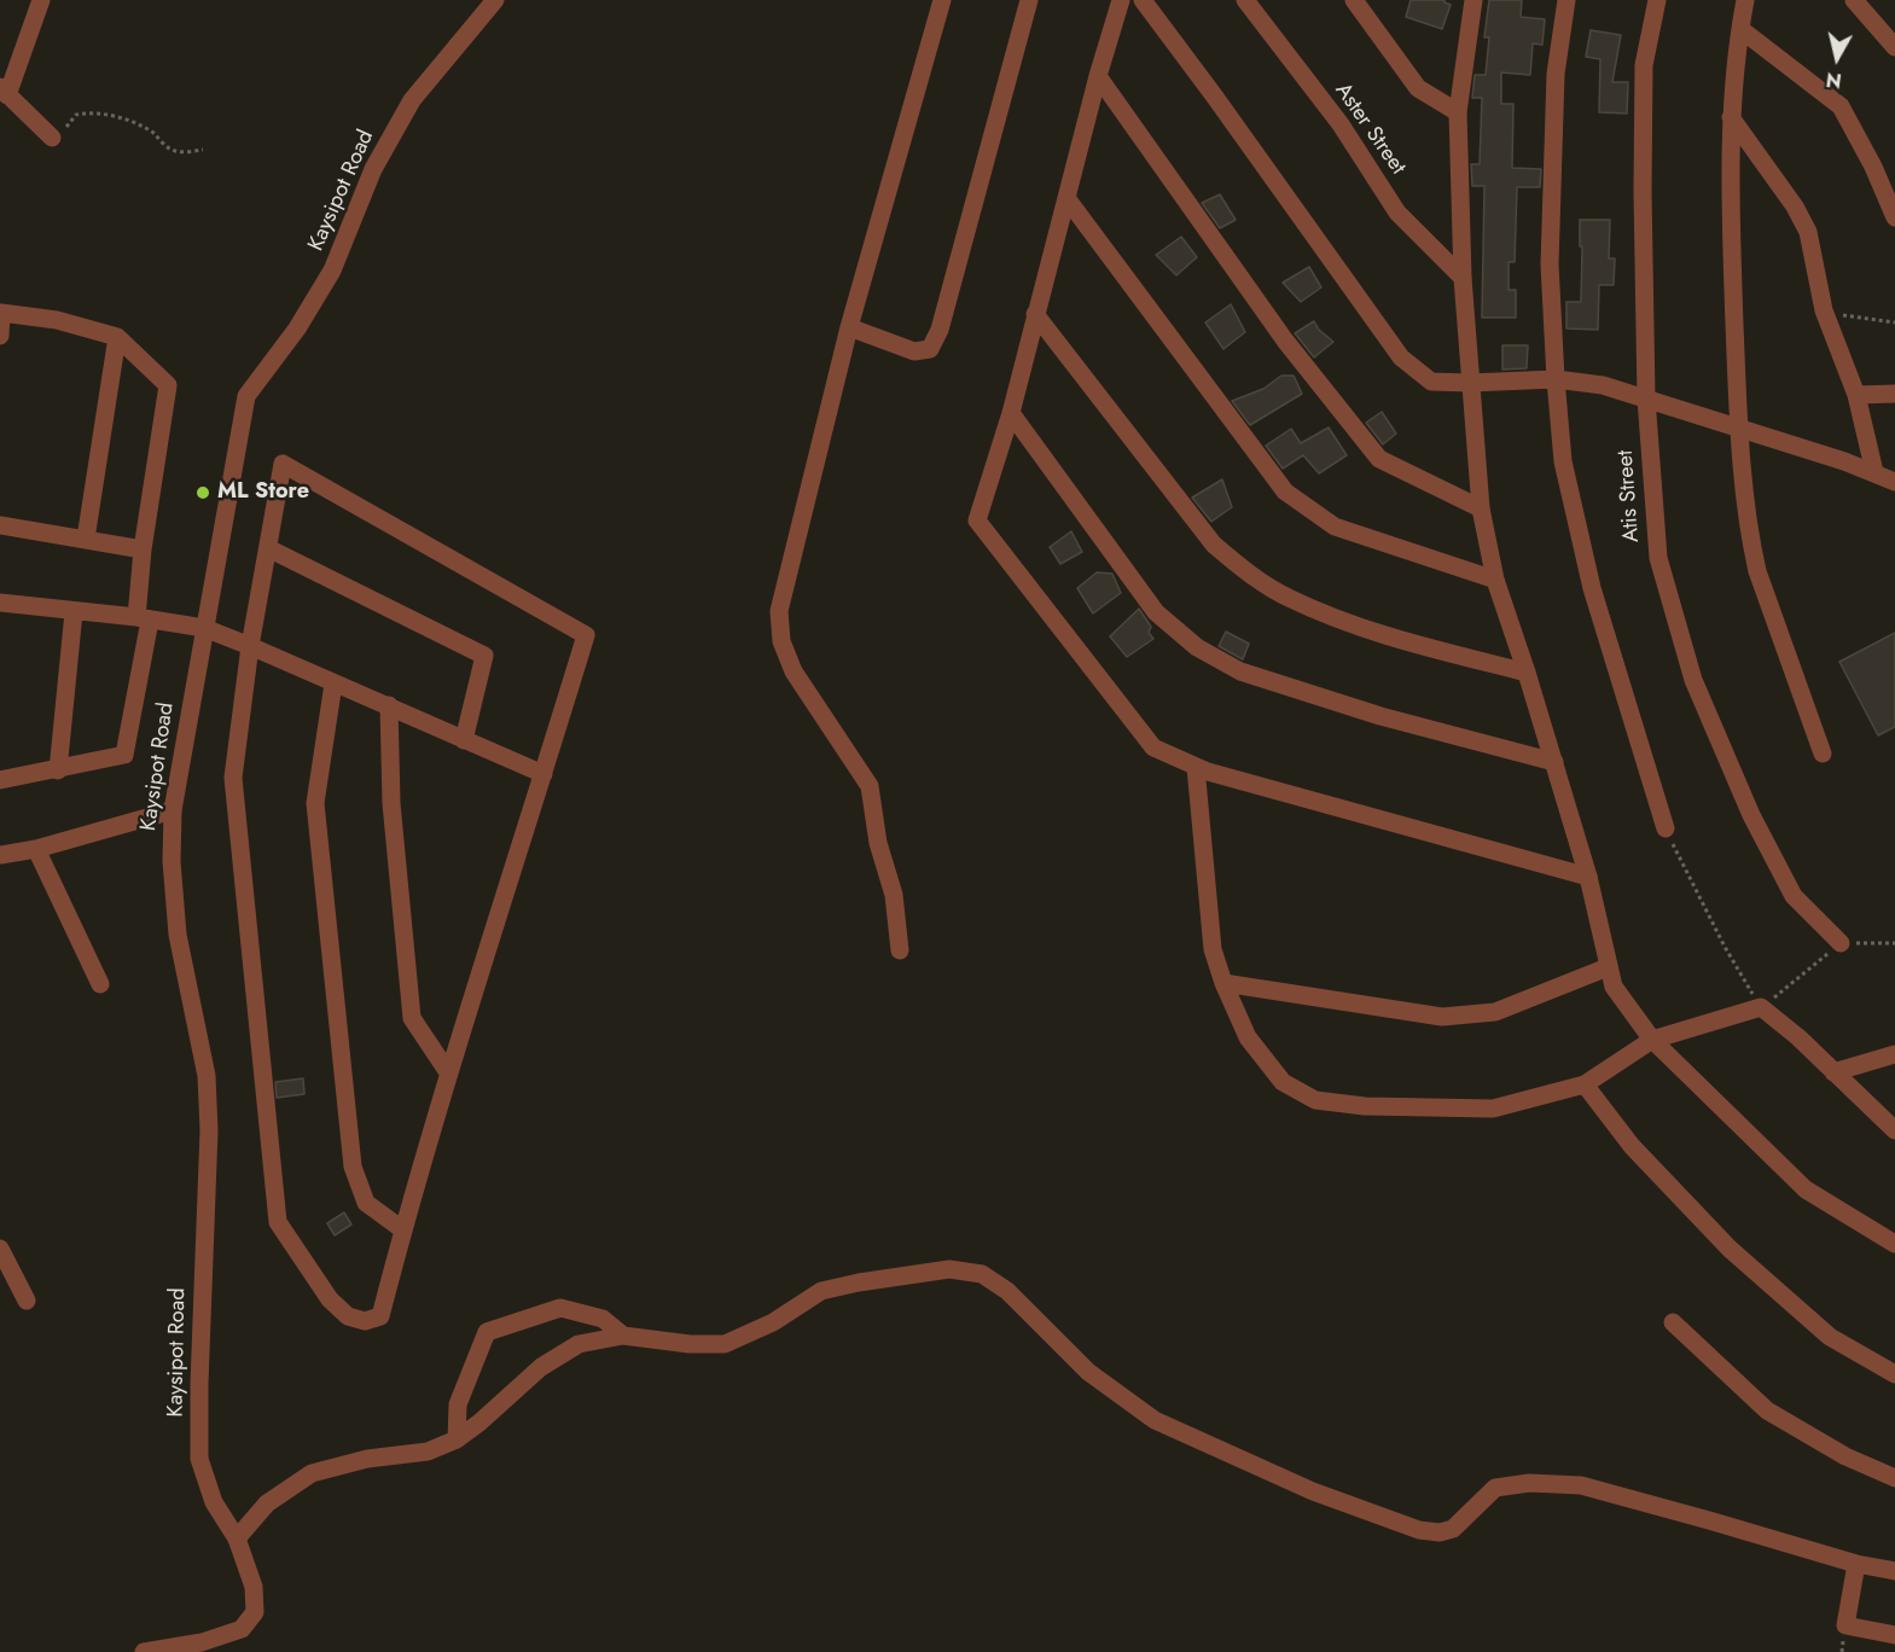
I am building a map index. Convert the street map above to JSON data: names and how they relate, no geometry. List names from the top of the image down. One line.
{"streets":{"street":["Aster Street","Kaysipot Road","Atis Street"]},"places":["ML Store"],"north":"bottom"}
